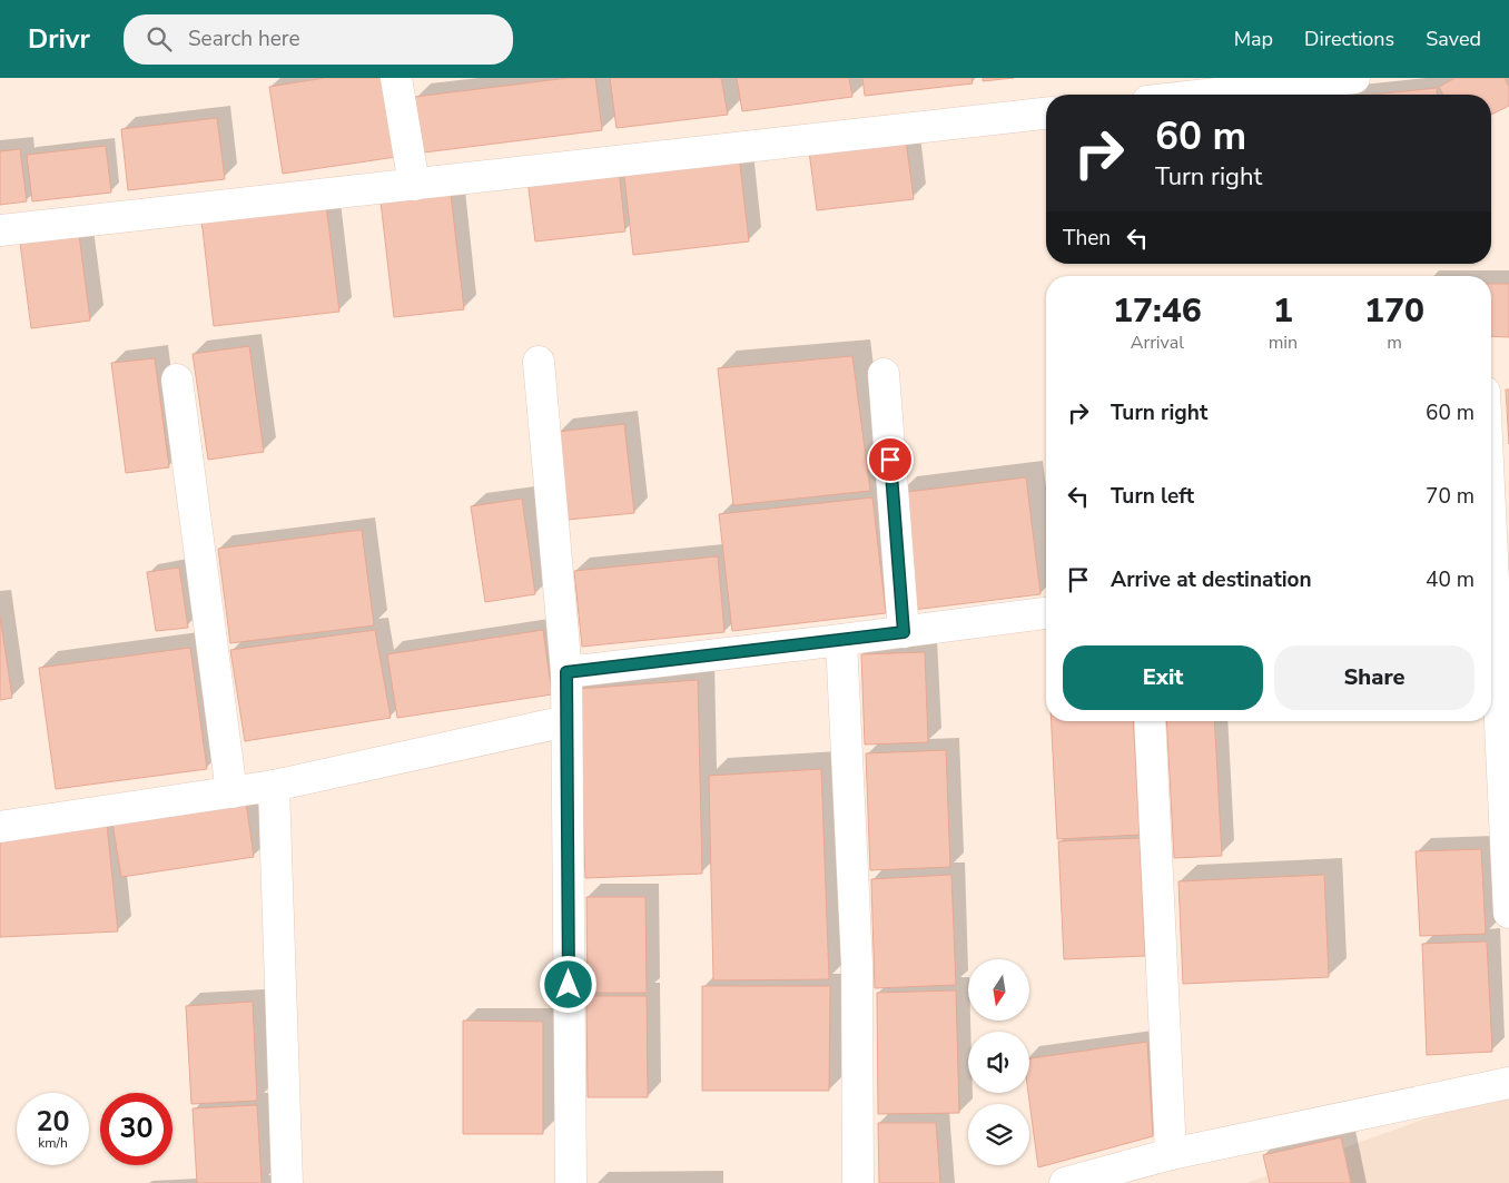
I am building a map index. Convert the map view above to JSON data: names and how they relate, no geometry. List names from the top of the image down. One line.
{"north":"bottom","page":{"header":"Drivr","search":"Search here","nav":["Map","Directions","Saved"],"turn":["60 m","Turn right"],"then":"Then","eta":["17:46","Arrival","1","min","170","m"],"list":[{"name":"Turn right","value":"60 m"},{"name":"Turn left","value":"70 m"},{"name":"Arrive at destination","value":"40 m"}],"buttons":["Exit","Share"],"speed":"20 km/h","limit":"30"}}
